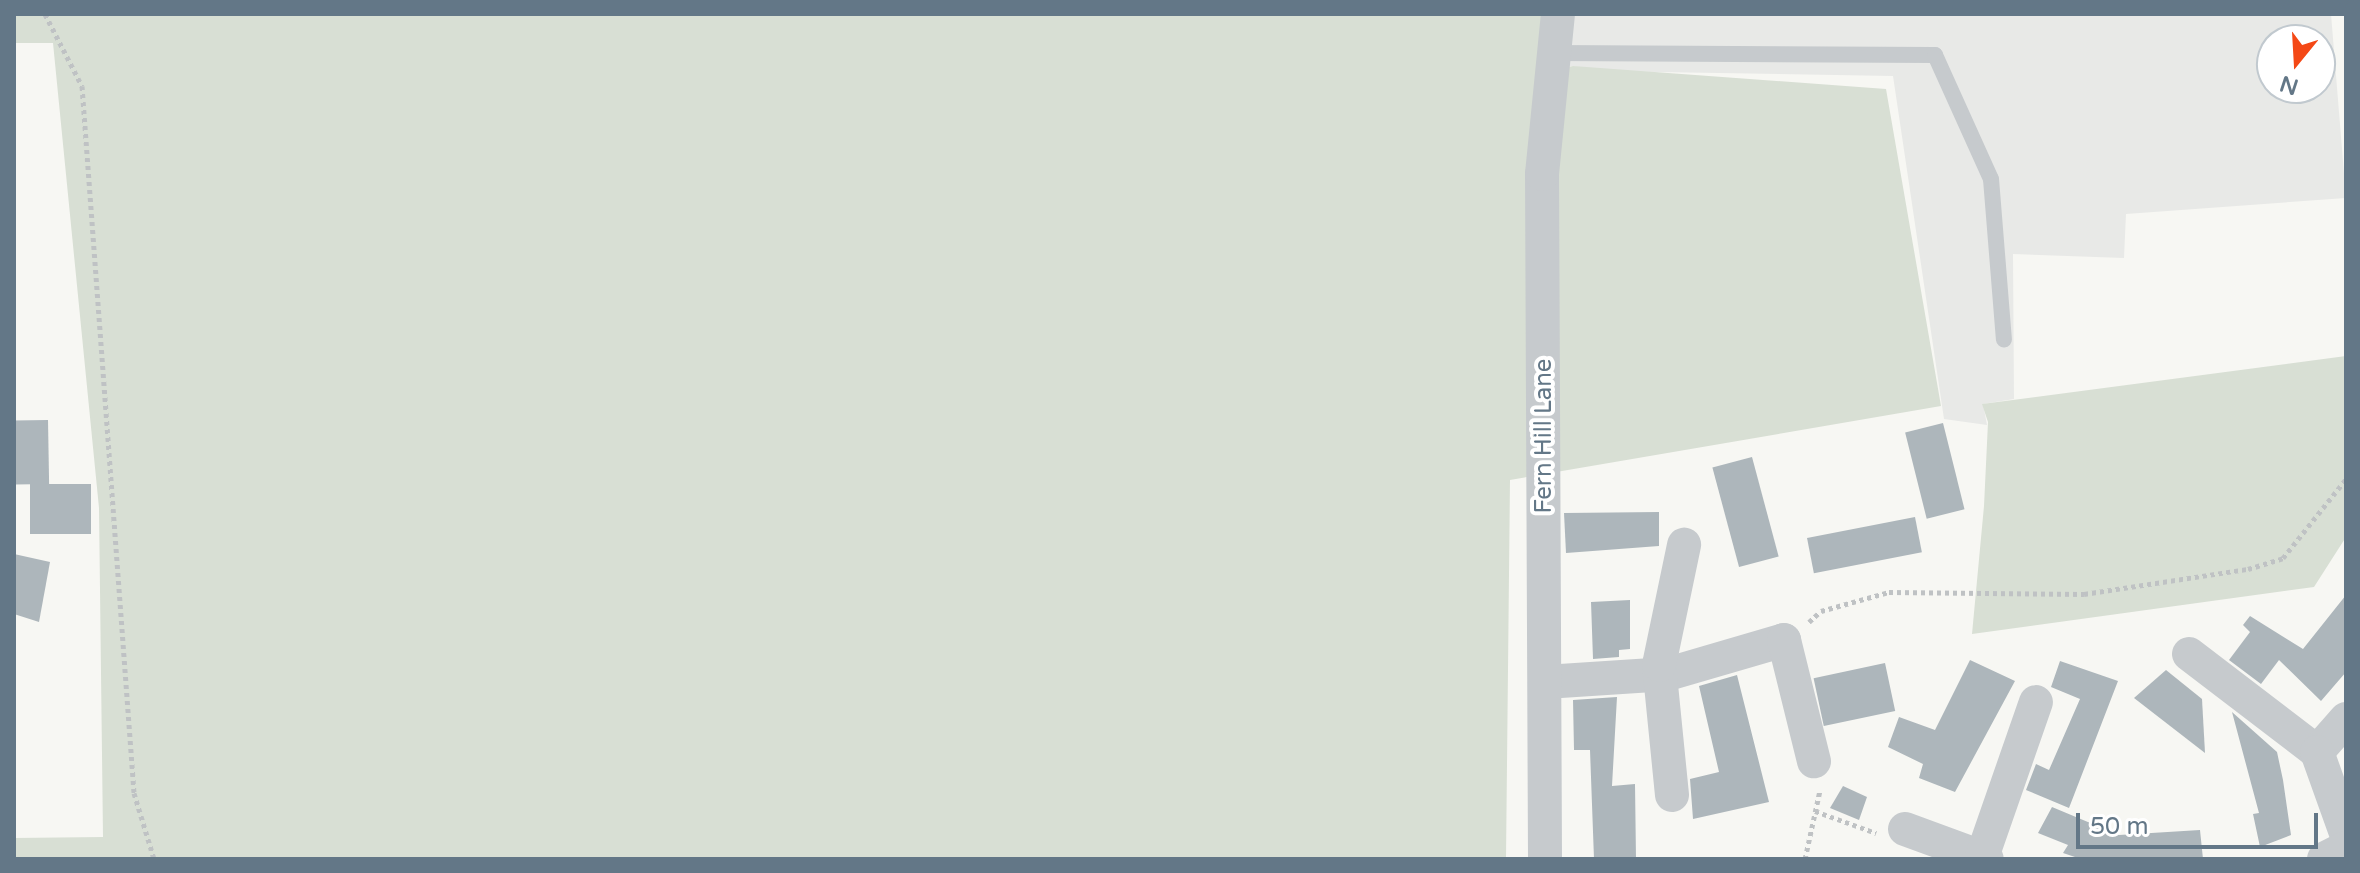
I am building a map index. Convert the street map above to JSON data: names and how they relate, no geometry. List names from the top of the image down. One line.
{"streets":{"street":["Fern Hill Lane"]},"scale_bar":"50 m","north":"bottom"}
